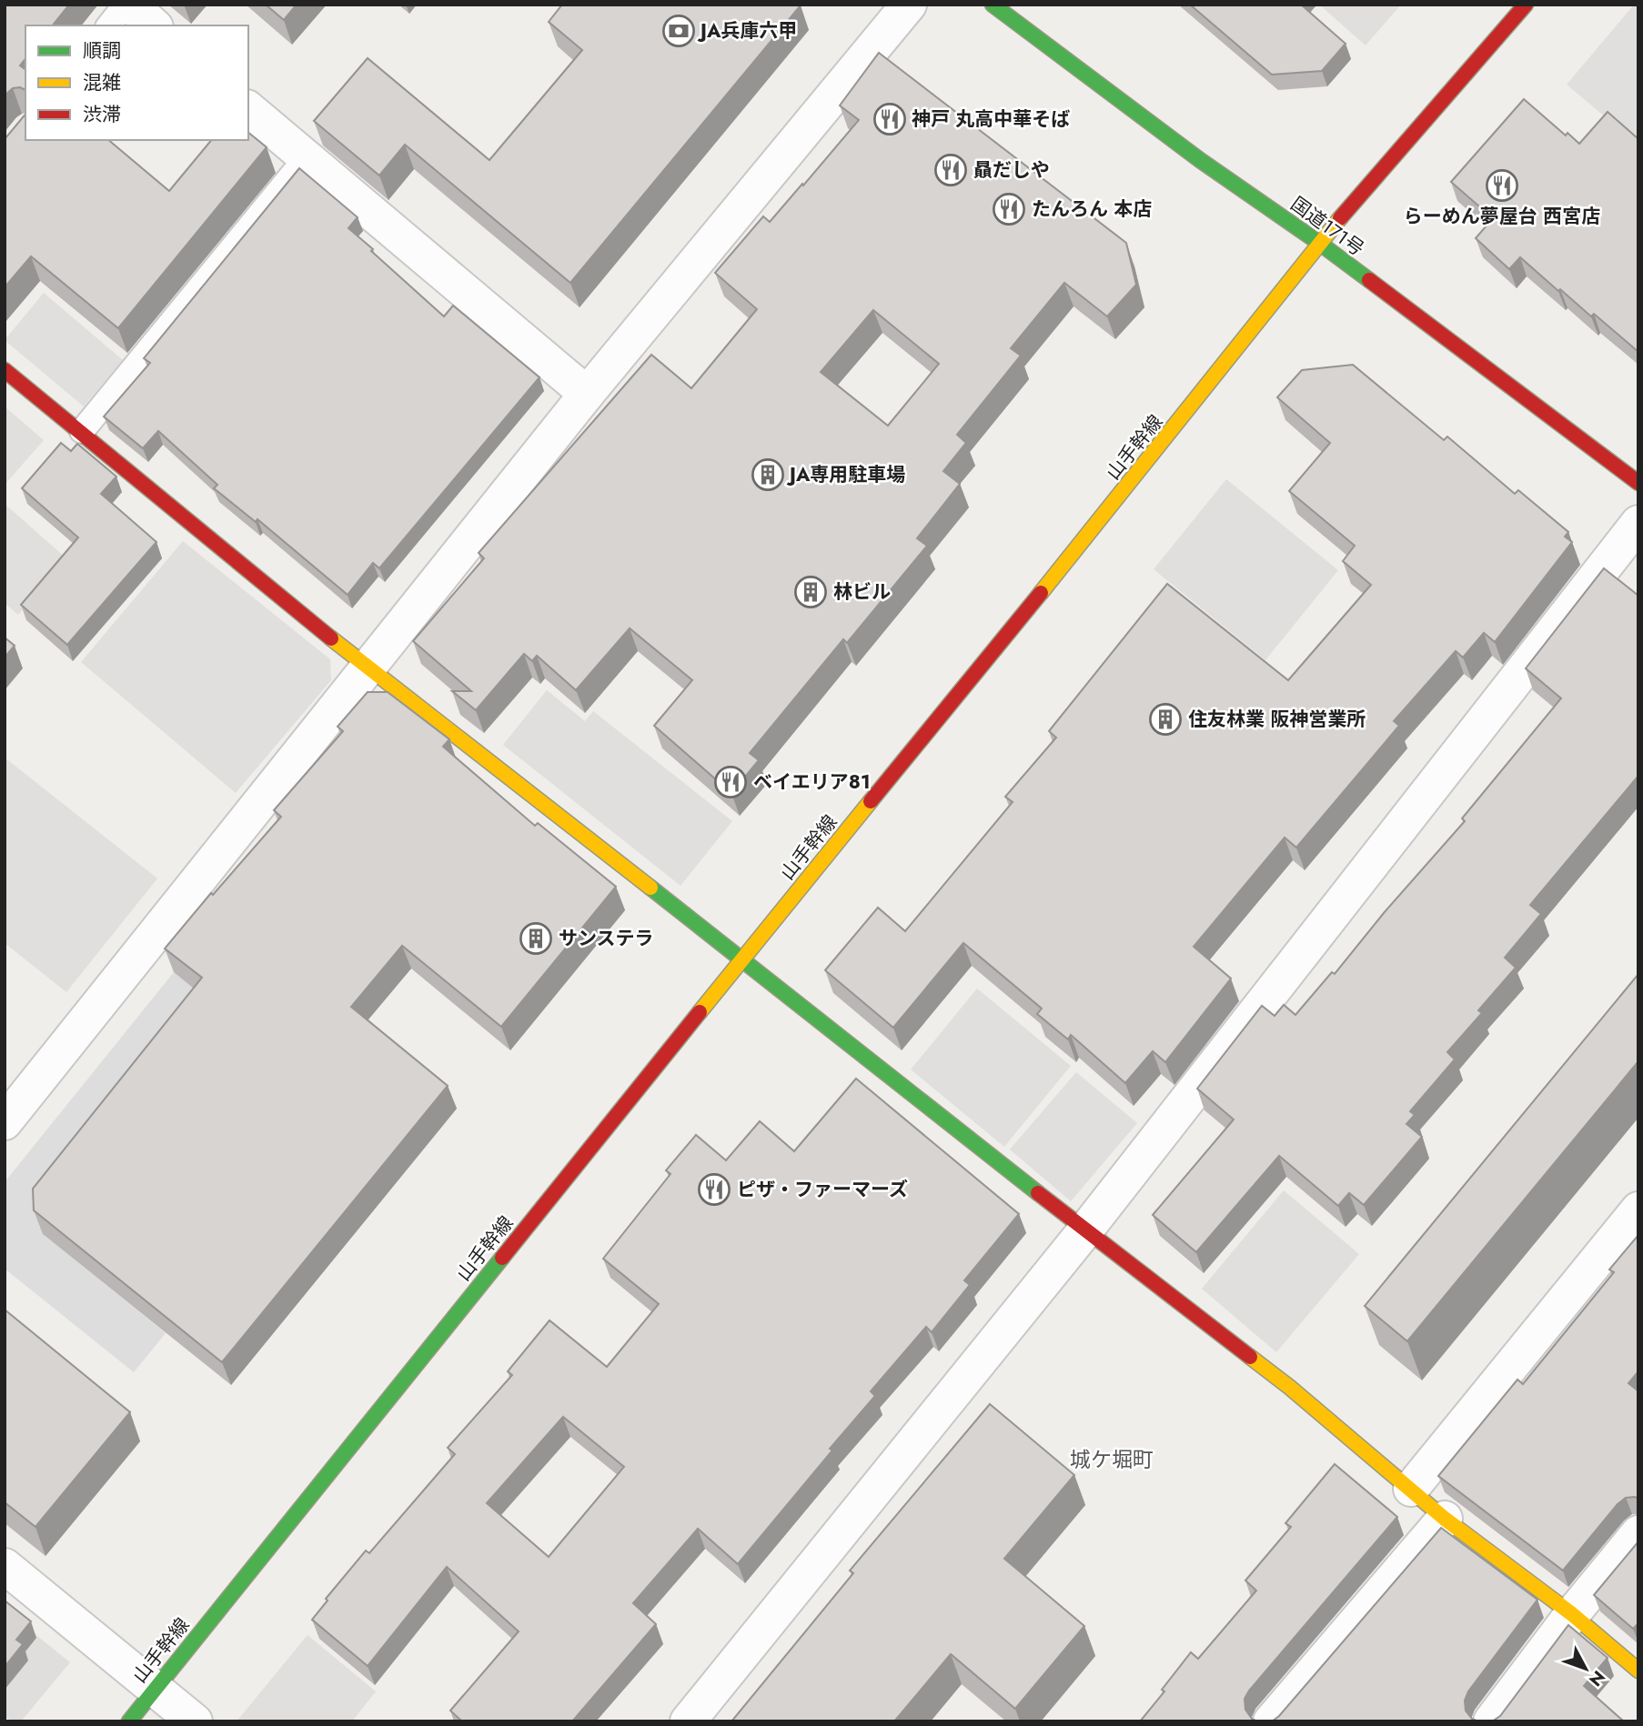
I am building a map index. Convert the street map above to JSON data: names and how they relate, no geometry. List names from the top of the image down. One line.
{"streets":{"main road":["国道171号","山手幹線"]},"crossings":[["国道171号","山手幹線"]],"districts":["城ケ堀町"],"places":{"bank":["JA兵庫六甲"],"restaurant":["神戸 丸高中華そば","贔だしや","らーめん夢屋台 西宮店","たんろん 本店","ベイエリア81","ピザ・ファーマーズ"],"building":["JA専用駐車場","林ビル","住友林業 阪神営業所","サンステラ"]},"legend":["順調","混雑","渋滞"],"north":"bottom right"}
